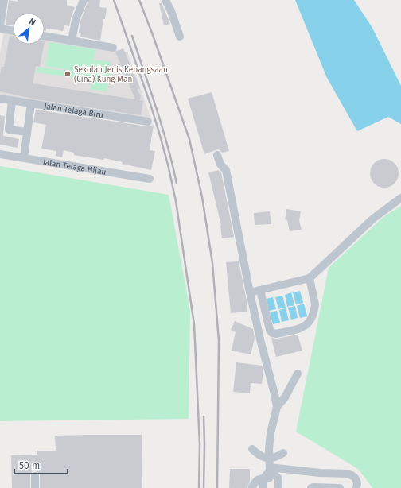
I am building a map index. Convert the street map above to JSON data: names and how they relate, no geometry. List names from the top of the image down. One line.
{"streets":{"street":["Jalan Telaga Biru","Jalan Telaga Hijau"]},"places":["Sekolah Jenis Kebangsaan (Cina) Kung Man"],"scale_bar":"50 m","north":"top right"}
